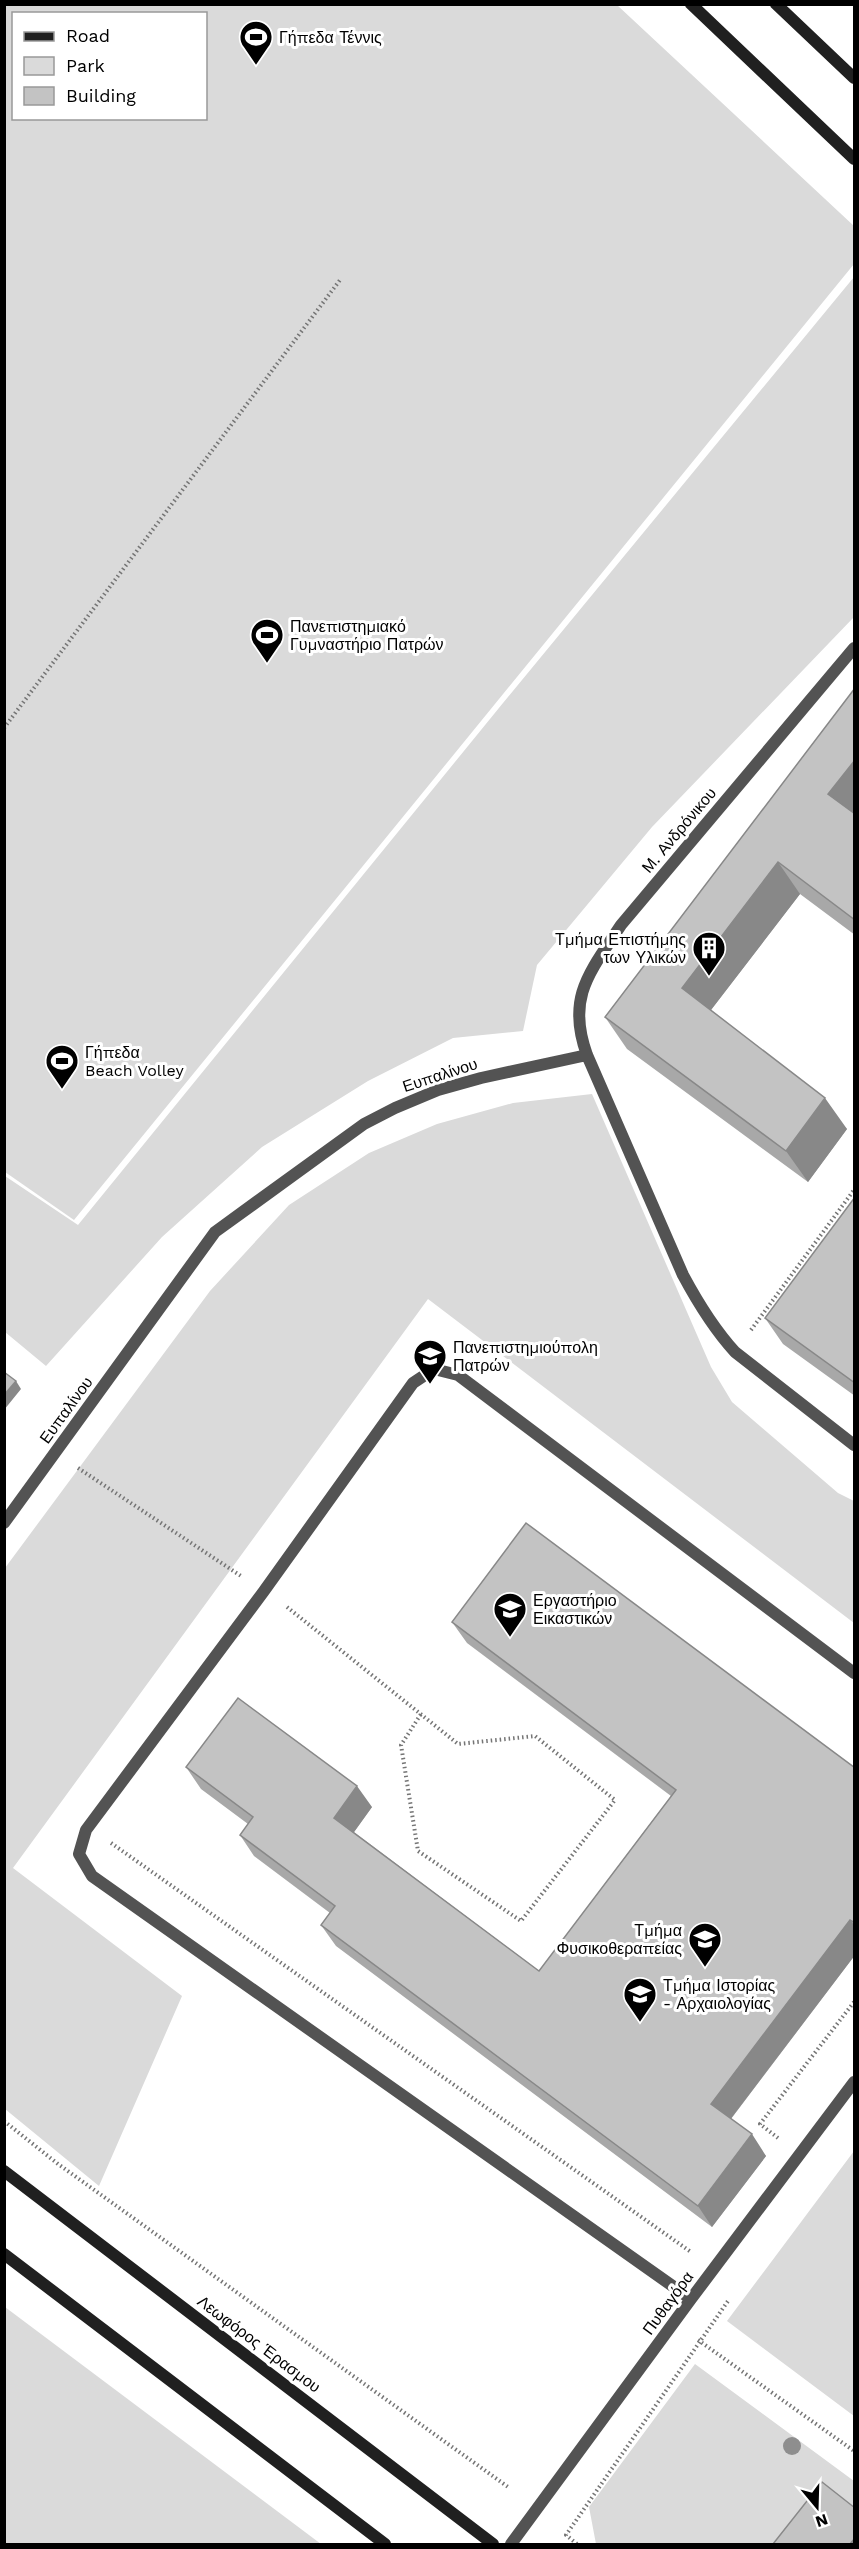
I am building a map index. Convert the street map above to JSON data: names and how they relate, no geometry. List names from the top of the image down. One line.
{"streets":{"street":["Λεωφόρος Έρασμου"],"lane":["Μ. Ανδρόνικου","Ευπαλίνου","Πυθαγόρα"]},"crossings":[["Μ. Ανδρόνικου","Ευπαλίνου"]],"places":{"sports":["Γήπεδα Τέννις","Πανεπιστημιακό Γυμναστήριο Πατρών","Γήπεδα Beach Volley"],"building":["Τμήμα Επιστήμης των Υλικών"],"school or university":["Πανεπιστημιούπολη Πατρών","Εργαστήριο Εικαστικών","Τμήμα Φυσικοθεραπείας","Τμήμα Ιστορίας - Αρχαιολογίας"]},"legend":["Road","Park","Building"],"north":"bottom"}
